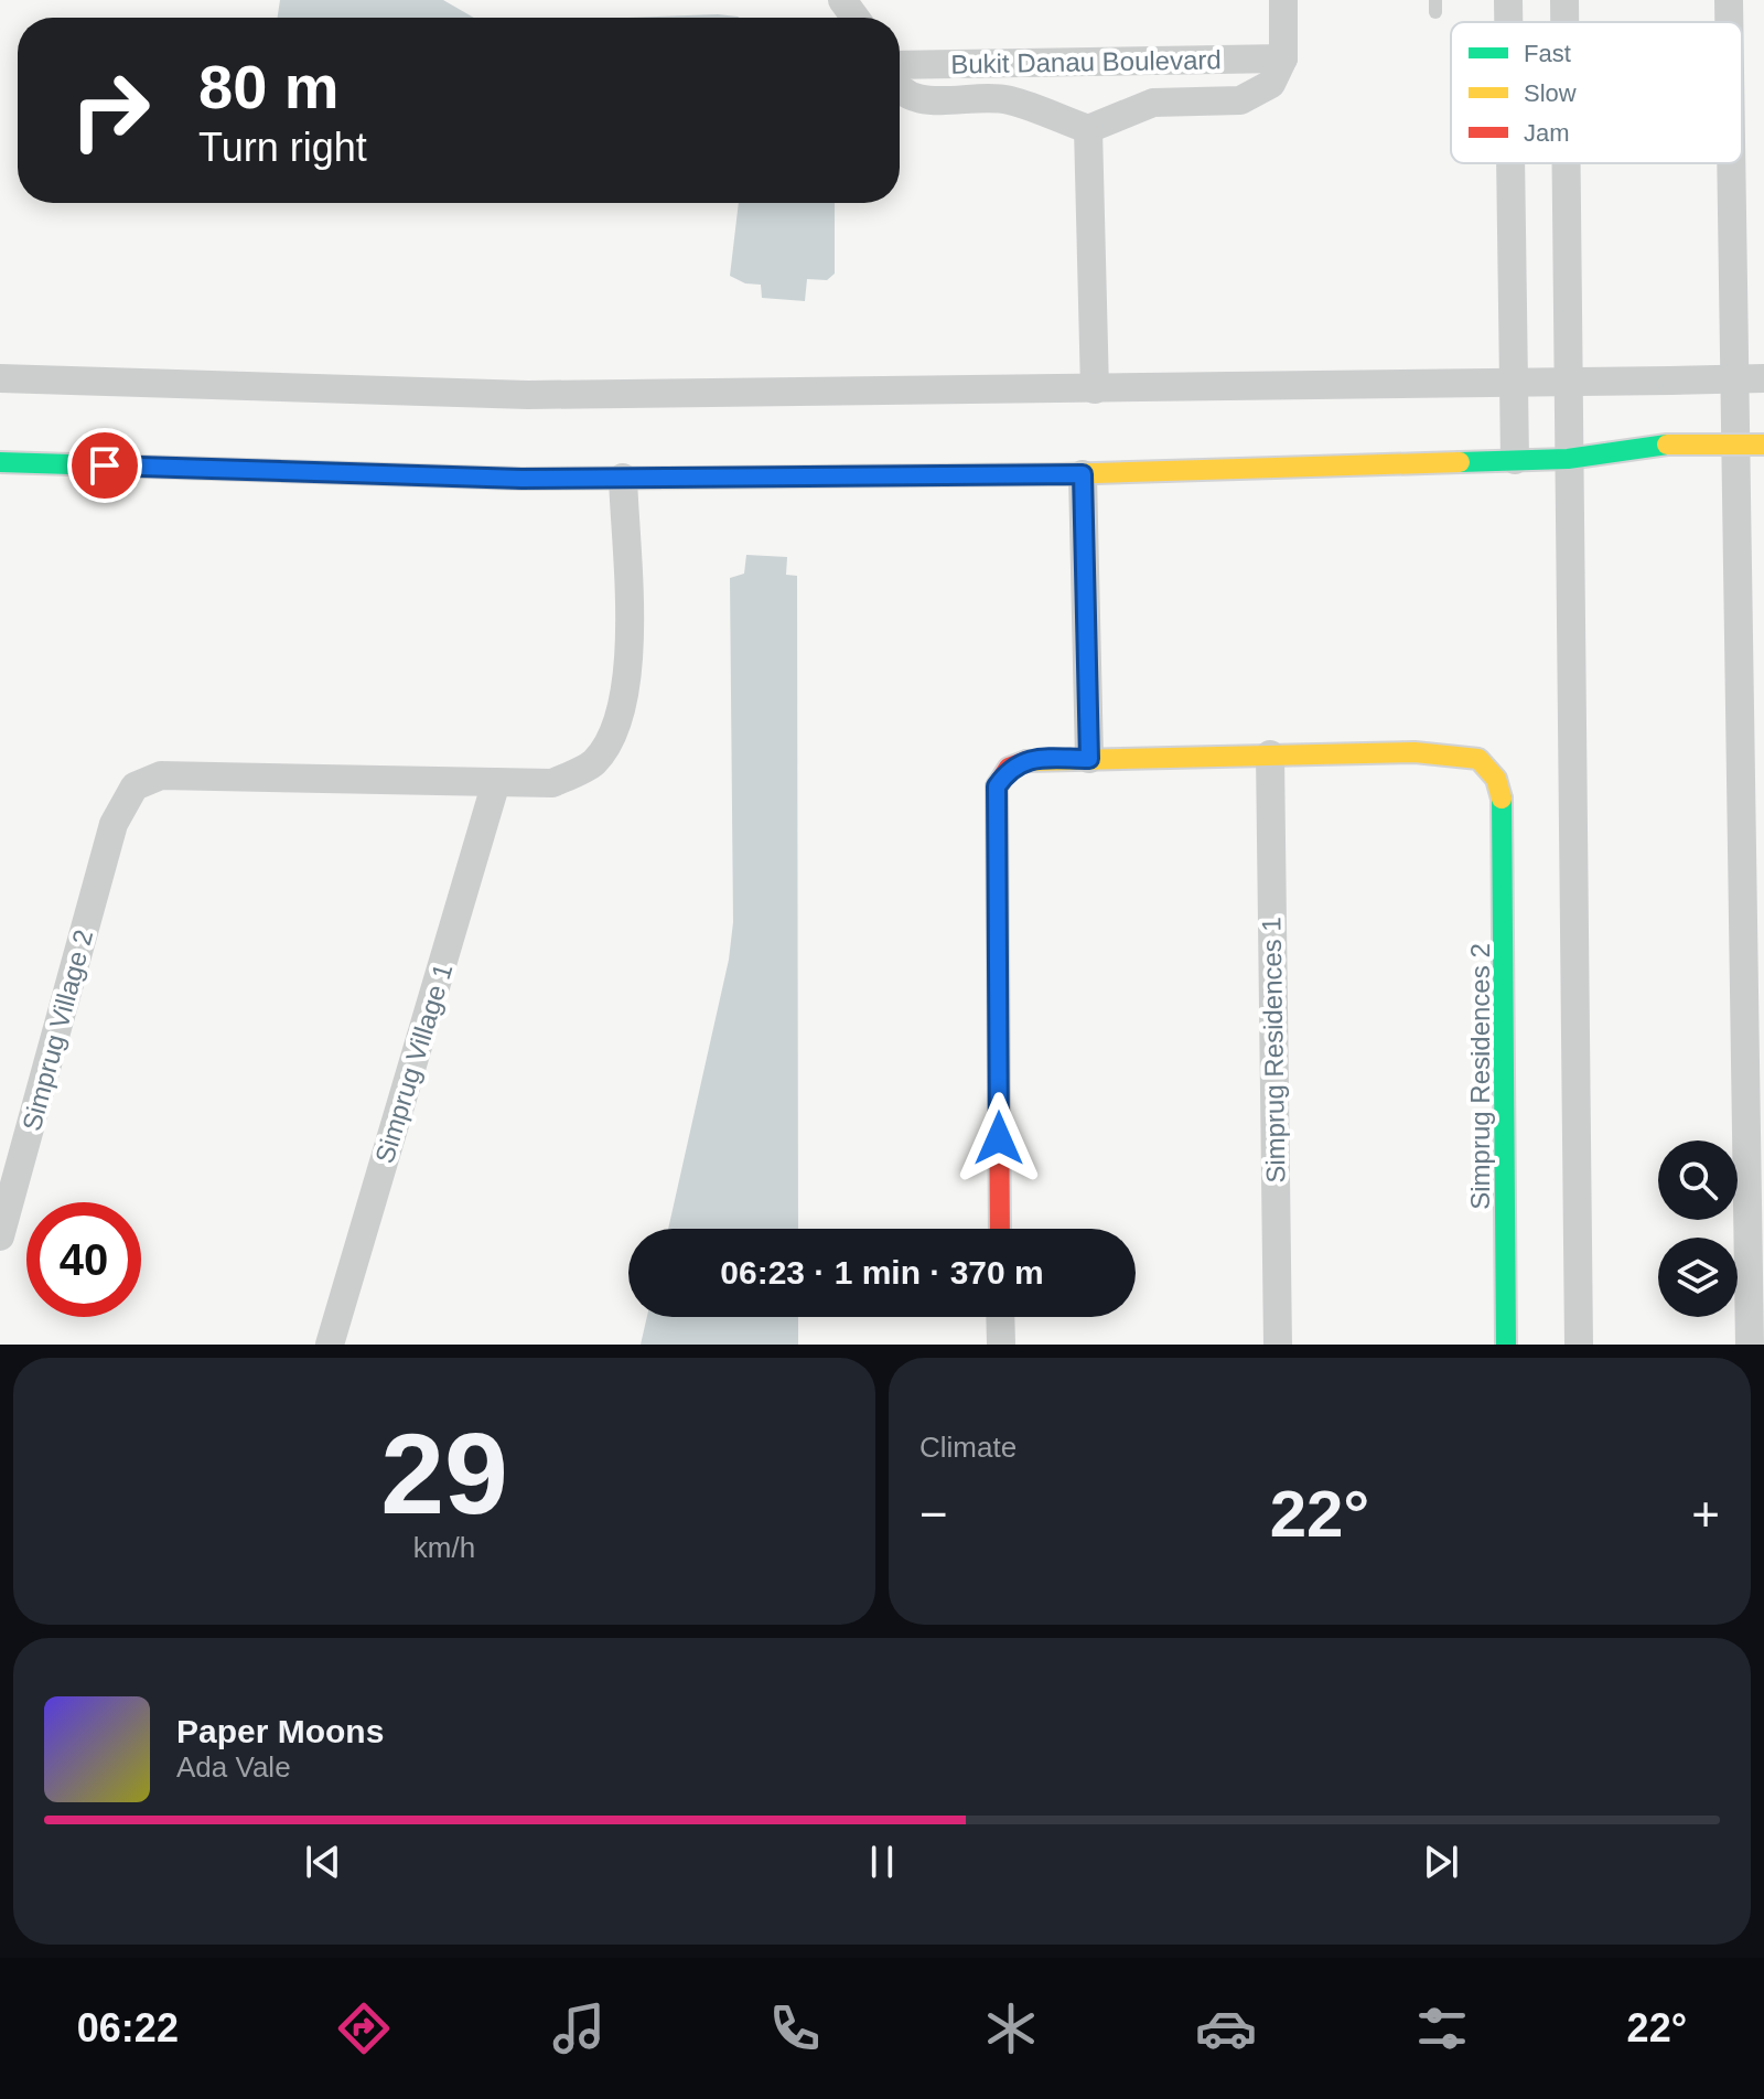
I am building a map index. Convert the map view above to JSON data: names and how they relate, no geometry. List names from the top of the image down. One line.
{"streets":{"street":["Bukit Danau Boulevard","Simprug Village 2","Simprug Residences 1","Simprug Village 1","Simprug Residences 2"]},"crossings":[["Simprug Village 2","Simprug Village 1"],["Simprug Residences 1","Simprug Residences 2"]],"legend":["Fast","Slow","Jam"],"page":{"turn":["80 m","Turn right"],"limit":"40","trip":"06:23 · 1 min · 370 m","tile":[["29","km/h"],"Climate"],"heat":["−","22°","+"],"song":["Paper Moons","Ada Vale"],"tabs":["06:22","22°"]}}
